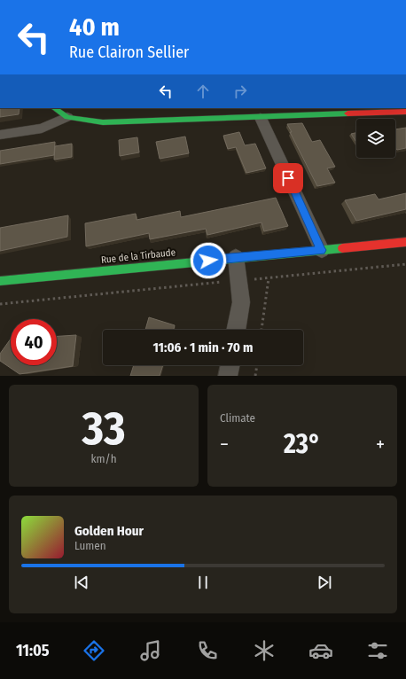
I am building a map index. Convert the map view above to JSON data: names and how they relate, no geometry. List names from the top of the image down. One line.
{"streets":{"street":["Rue de la Tirbaude"]},"page":{"turn":["40 m","Rue Clairon Sellier"],"limit":"40","trip":"11:06 · 1 min · 70 m","tile":[["33","km/h"],"Climate"],"heat":["−","23°","+"],"song":["Golden Hour","Lumen"],"tabs":"11:05"}}
